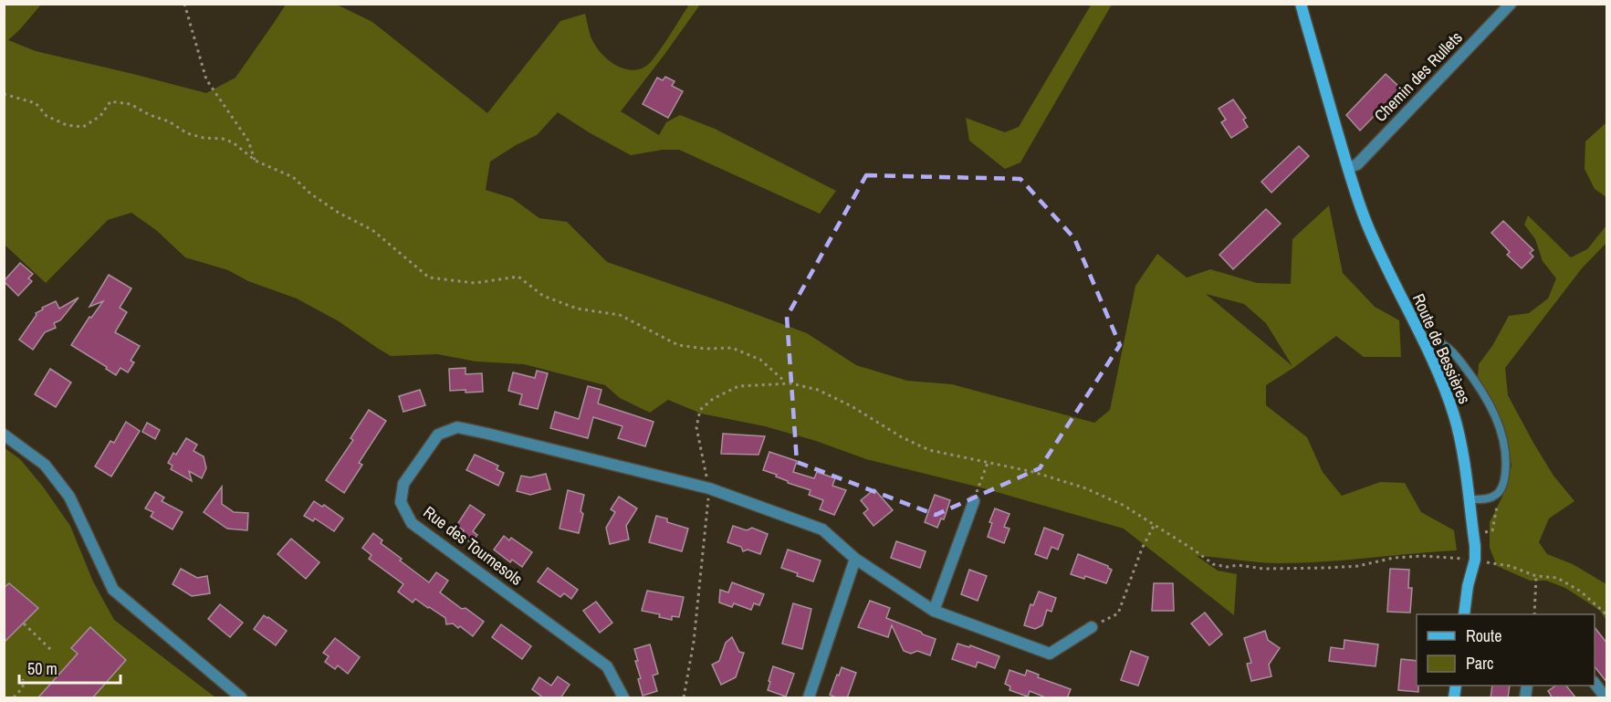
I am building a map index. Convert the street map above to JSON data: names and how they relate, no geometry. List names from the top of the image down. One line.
{"streets":{"main road":["Route de Bessières"],"street":["Chemin des Rullets","Rue des Tournesols"]},"crossings":[["Chemin des Rullets","Route de Bessières"]],"legend":["Route","Parc"],"scale_bar":"50 m"}
